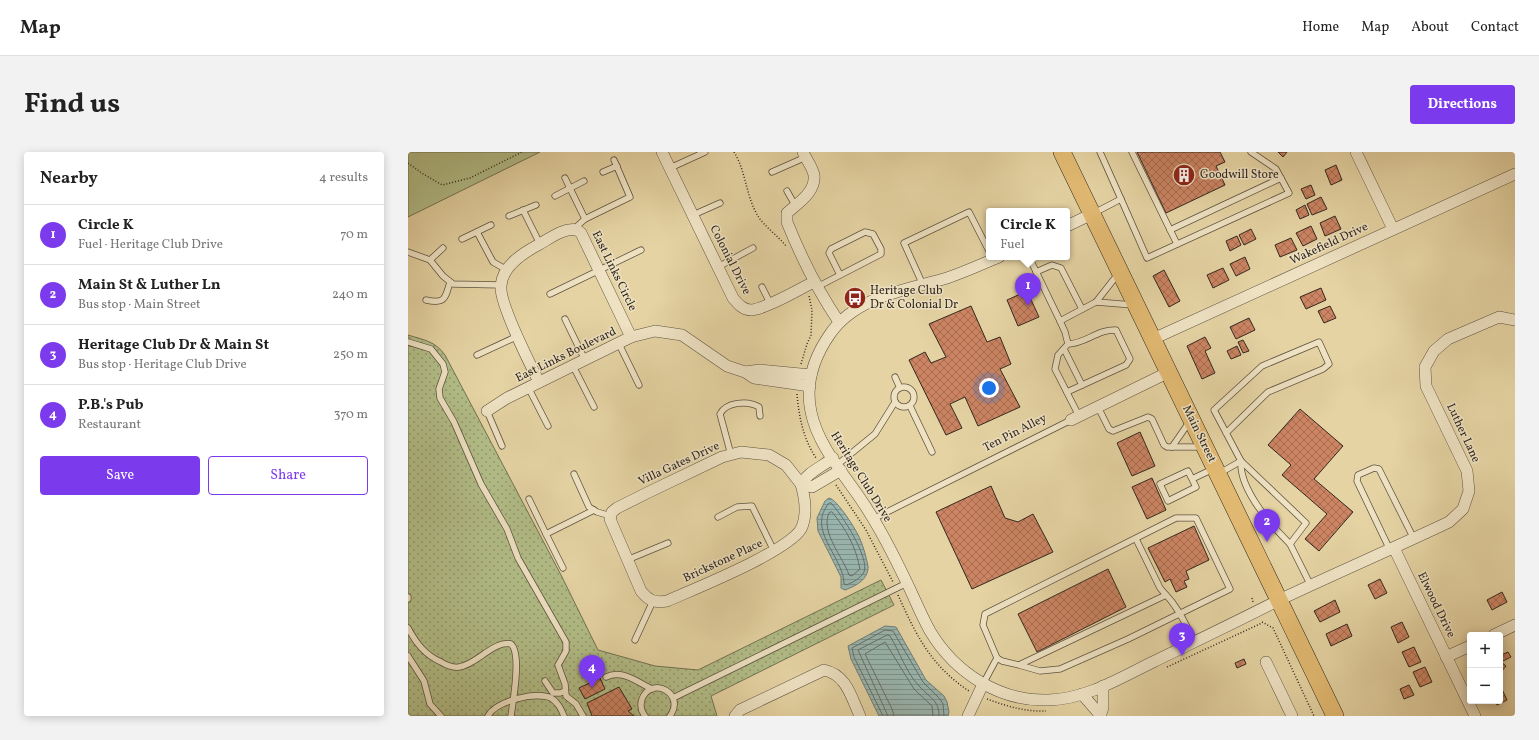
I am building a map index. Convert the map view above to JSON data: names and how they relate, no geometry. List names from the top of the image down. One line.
{"streets":{"main road":["Main Street"],"street":["Wakefield Drive","Colonial Drive","East Links Circle","East Links Boulevard","Ten Pin Alley","Luther Lane","Villa Gates Drive","Heritage Club Drive","Brickstone Place","Elwood Drive"]},"crossings":[["Wakefield Drive","Main Street"],["East Links Circle","East Links Boulevard"],["East Links Boulevard","Heritage Club Drive"],["Ten Pin Alley","Main Street"],["Ten Pin Alley","Heritage Club Drive"],["Luther Lane","Main Street"],["Luther Lane","Heritage Club Drive"],["Luther Lane","Elwood Drive"],["Main Street","Heritage Club Drive"],["Villa Gates Drive","Brickstone Place"]],"places":{"building":["Goodwill Store"],"bus stop":["Heritage Club Dr & Colonial Dr"]},"page":{"header":"Map","nav":["Home","Map","About","Contact"],"title":"Find us","buttons":["Directions",["Save","Share"]],"heading":["Nearby","4 results"],"list":[{"mark":"1","name":"Circle K","note":"Fuel · Heritage Club Drive","value":"70 m"},{"mark":"2","name":"Main St & Luther Ln","note":"Bus stop · Main Street","value":"240 m"},{"mark":"3","name":"Heritage Club Dr & Main St","note":"Bus stop · Heritage Club Drive","value":"250 m"},{"mark":"4","name":"P.B.'s Pub","note":"Restaurant","value":"370 m"}],"popup":["Circle K","Fuel"],"pins":["1","2","3","4"],"map_buttons":["+","−"]}}
